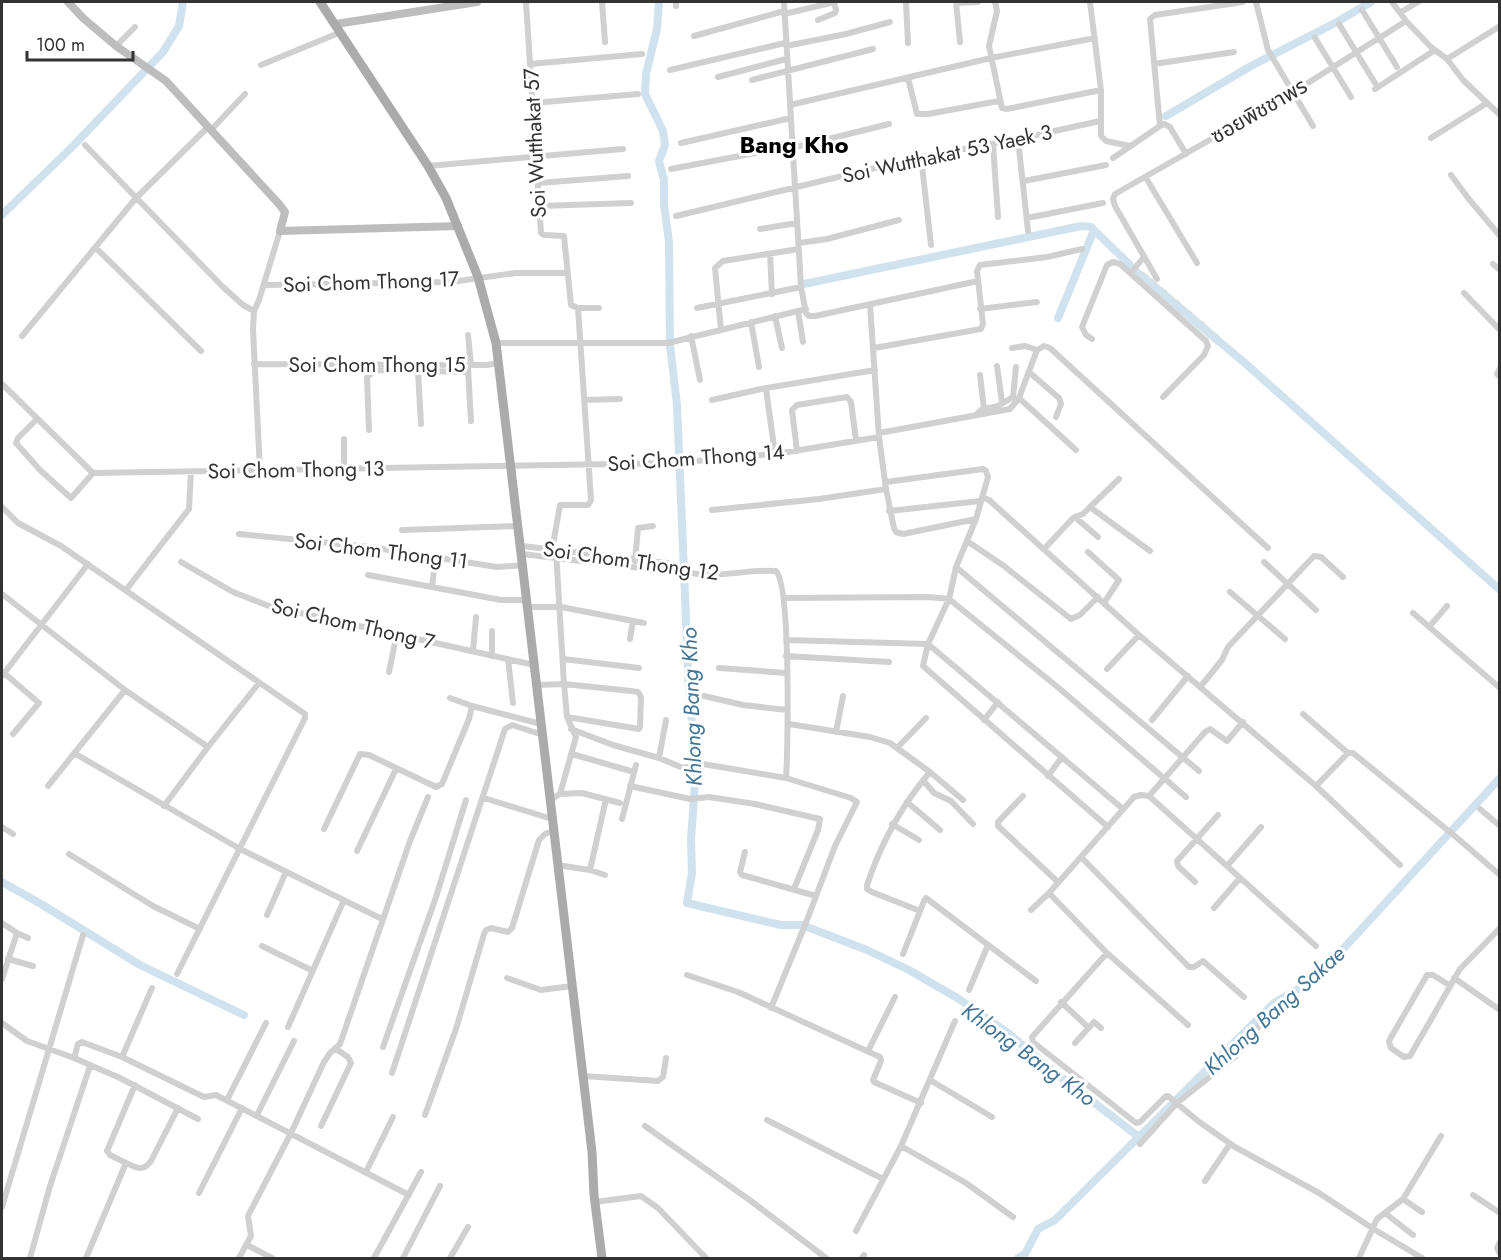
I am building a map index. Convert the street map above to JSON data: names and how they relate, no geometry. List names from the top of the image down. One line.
{"streets":{"street":["ซอยพิชชาพร","Soi Wutthakat 57","Soi Wutthakat 53 Yaek 3","Soi Chom Thong 17","Soi Chom Thong 15","Soi Chom Thong 14","Soi Chom Thong 13","Soi Chom Thong 11","Soi Chom Thong 12","Soi Chom Thong 7"]},"crossings":[["Soi Wutthakat 57","Soi Chom Thong 17"],["Soi Chom Thong 14","Soi Chom Thong 13"]],"districts":["Bang Kho"],"water":["Khlong Bang Kho","Khlong Bang Sakae"],"scale_bar":"100 m"}
